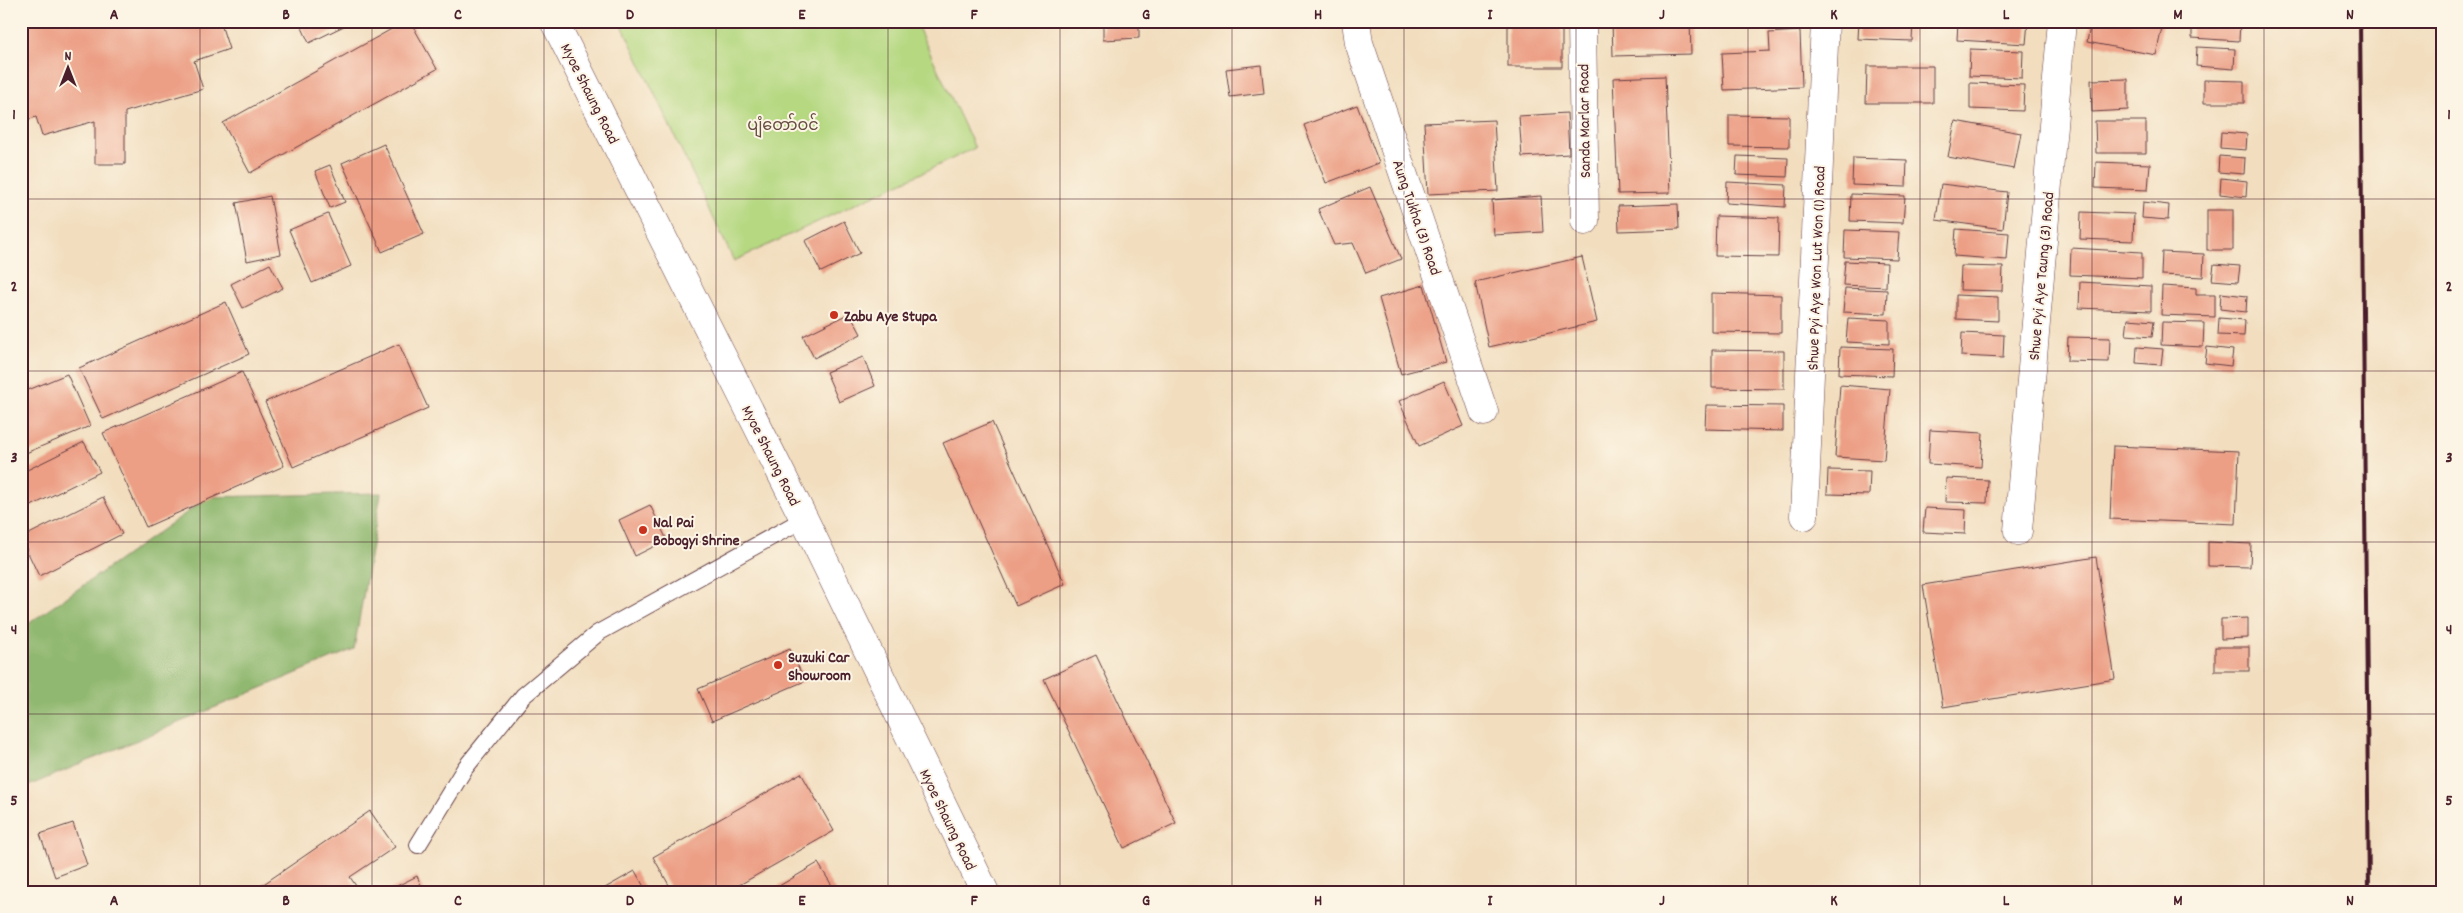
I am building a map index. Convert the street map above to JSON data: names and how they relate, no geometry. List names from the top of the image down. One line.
{"streets":{"main road":["Myoe Shaung Road","Sanda Marlar Road","Aung Tukha (3) Road","Shwe Pyi Aye Won Lut Won (1) Road","Shwe Pyi Aye Taung (3) Road"]},"parks":["ပျံတော်ဝင်"],"places":["Zabu Aye Stupa","Nal Pai Bobogyi Shrine","Suzuki Car Showroom"],"north":"top","grid":{"columns":["A","B","C","D","E","F","G","H","I","J","K","L","M","N"],"rows":["1","2","3","4","5"]}}
